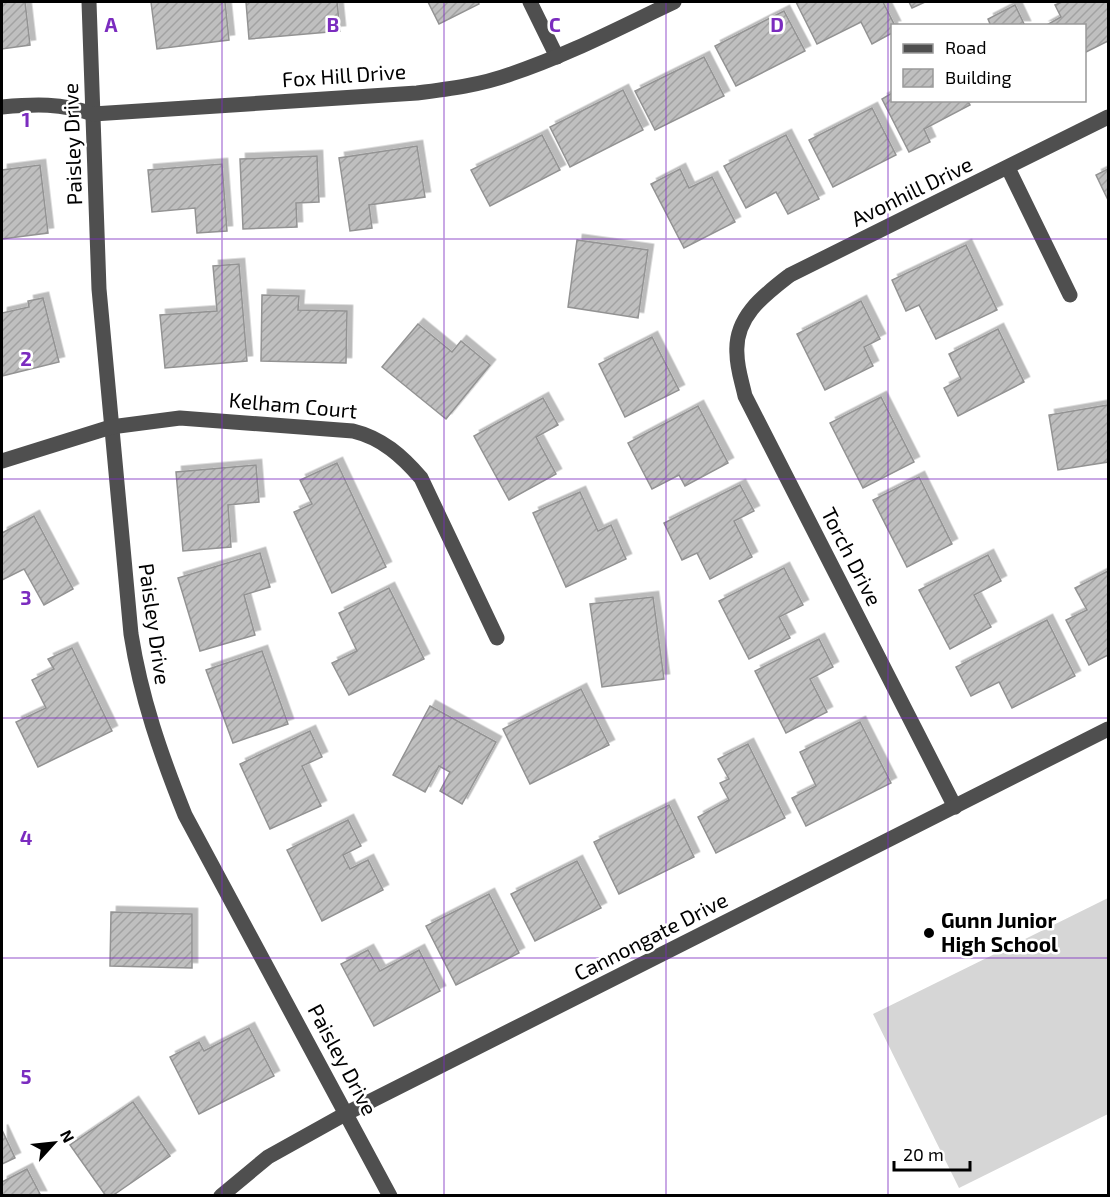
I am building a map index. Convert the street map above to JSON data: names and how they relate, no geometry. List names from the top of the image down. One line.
{"streets":{"street":["Fox Hill Drive","Paisley Drive","Avonhill Drive","Kelham Court","Torch Drive","Cannongate Drive"]},"crossings":[["Fox Hill Drive","Paisley Drive"],["Paisley Drive","Kelham Court"],["Paisley Drive","Cannongate Drive"],["Avonhill Drive","Torch Drive"],["Torch Drive","Cannongate Drive"]],"places":["Gunn Junior High School"],"legend":["Road","Building"],"scale_bar":"20 m","north":"top right","grid":{"columns":["A","B","C","D"],"rows":["1","2","3","4","5"]}}
